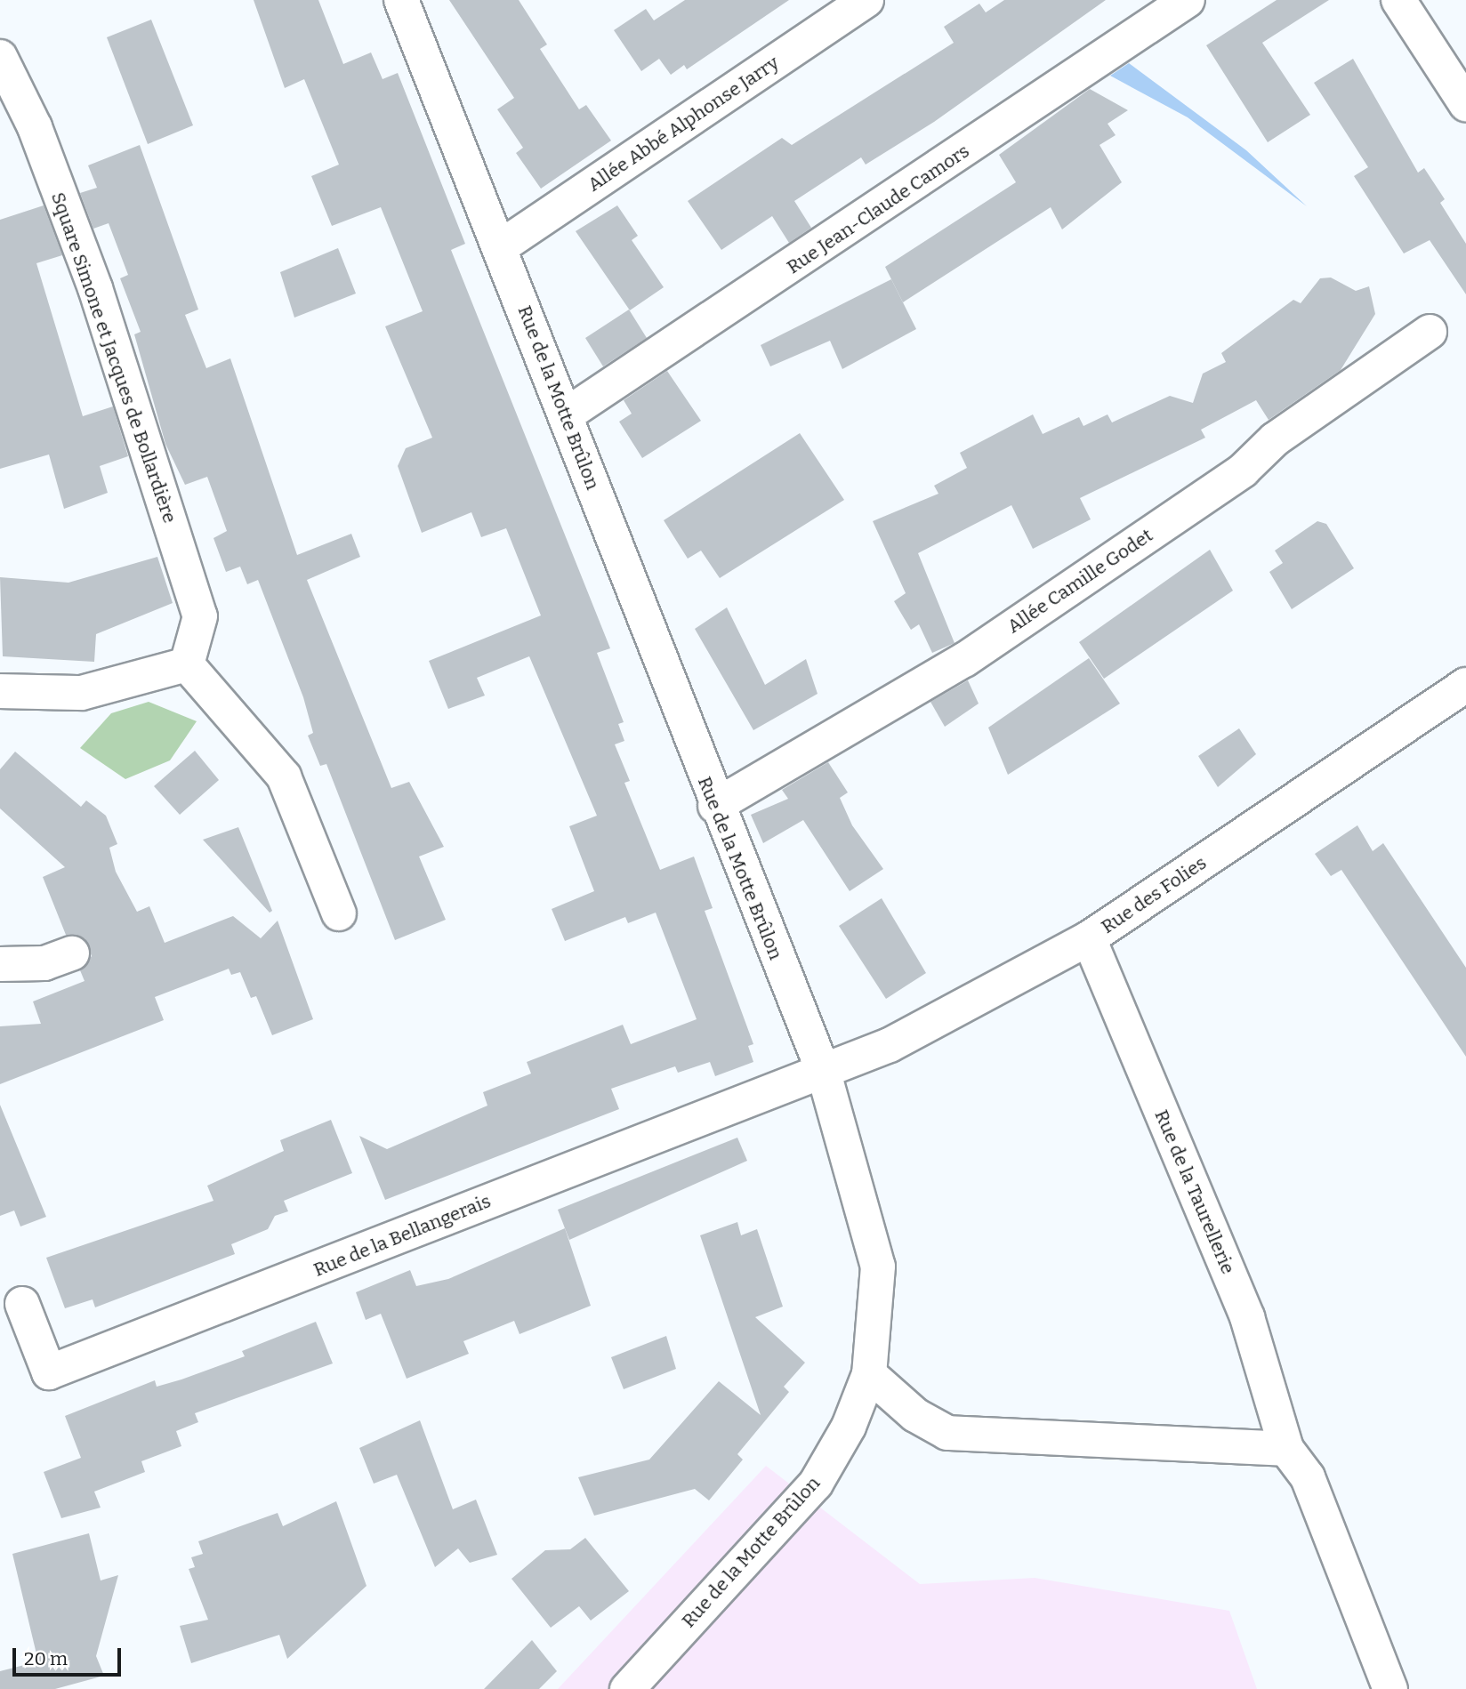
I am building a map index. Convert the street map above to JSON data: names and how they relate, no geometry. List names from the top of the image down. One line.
{"streets":{"street":["Allée Abbé Alphonse Jarry","Rue Jean-Claude Camors","Square Simone et Jacques de Bollardière","Rue de la Motte Brûlon","Allée Camille Godet","Rue des Folies","Rue de la Taurellerie","Rue de la Bellangerais"]},"crossings":[["Allée Abbé Alphonse Jarry","Rue de la Motte Brûlon"],["Rue Jean-Claude Camors","Rue de la Motte Brûlon"],["Rue de la Motte Brûlon","Allée Camille Godet"],["Rue de la Motte Brûlon","Rue des Folies"],["Rue de la Motte Brûlon","Rue de la Bellangerais"],["Rue des Folies","Rue de la Taurellerie"],["Rue des Folies","Rue de la Bellangerais"]],"scale_bar":"20 m"}
